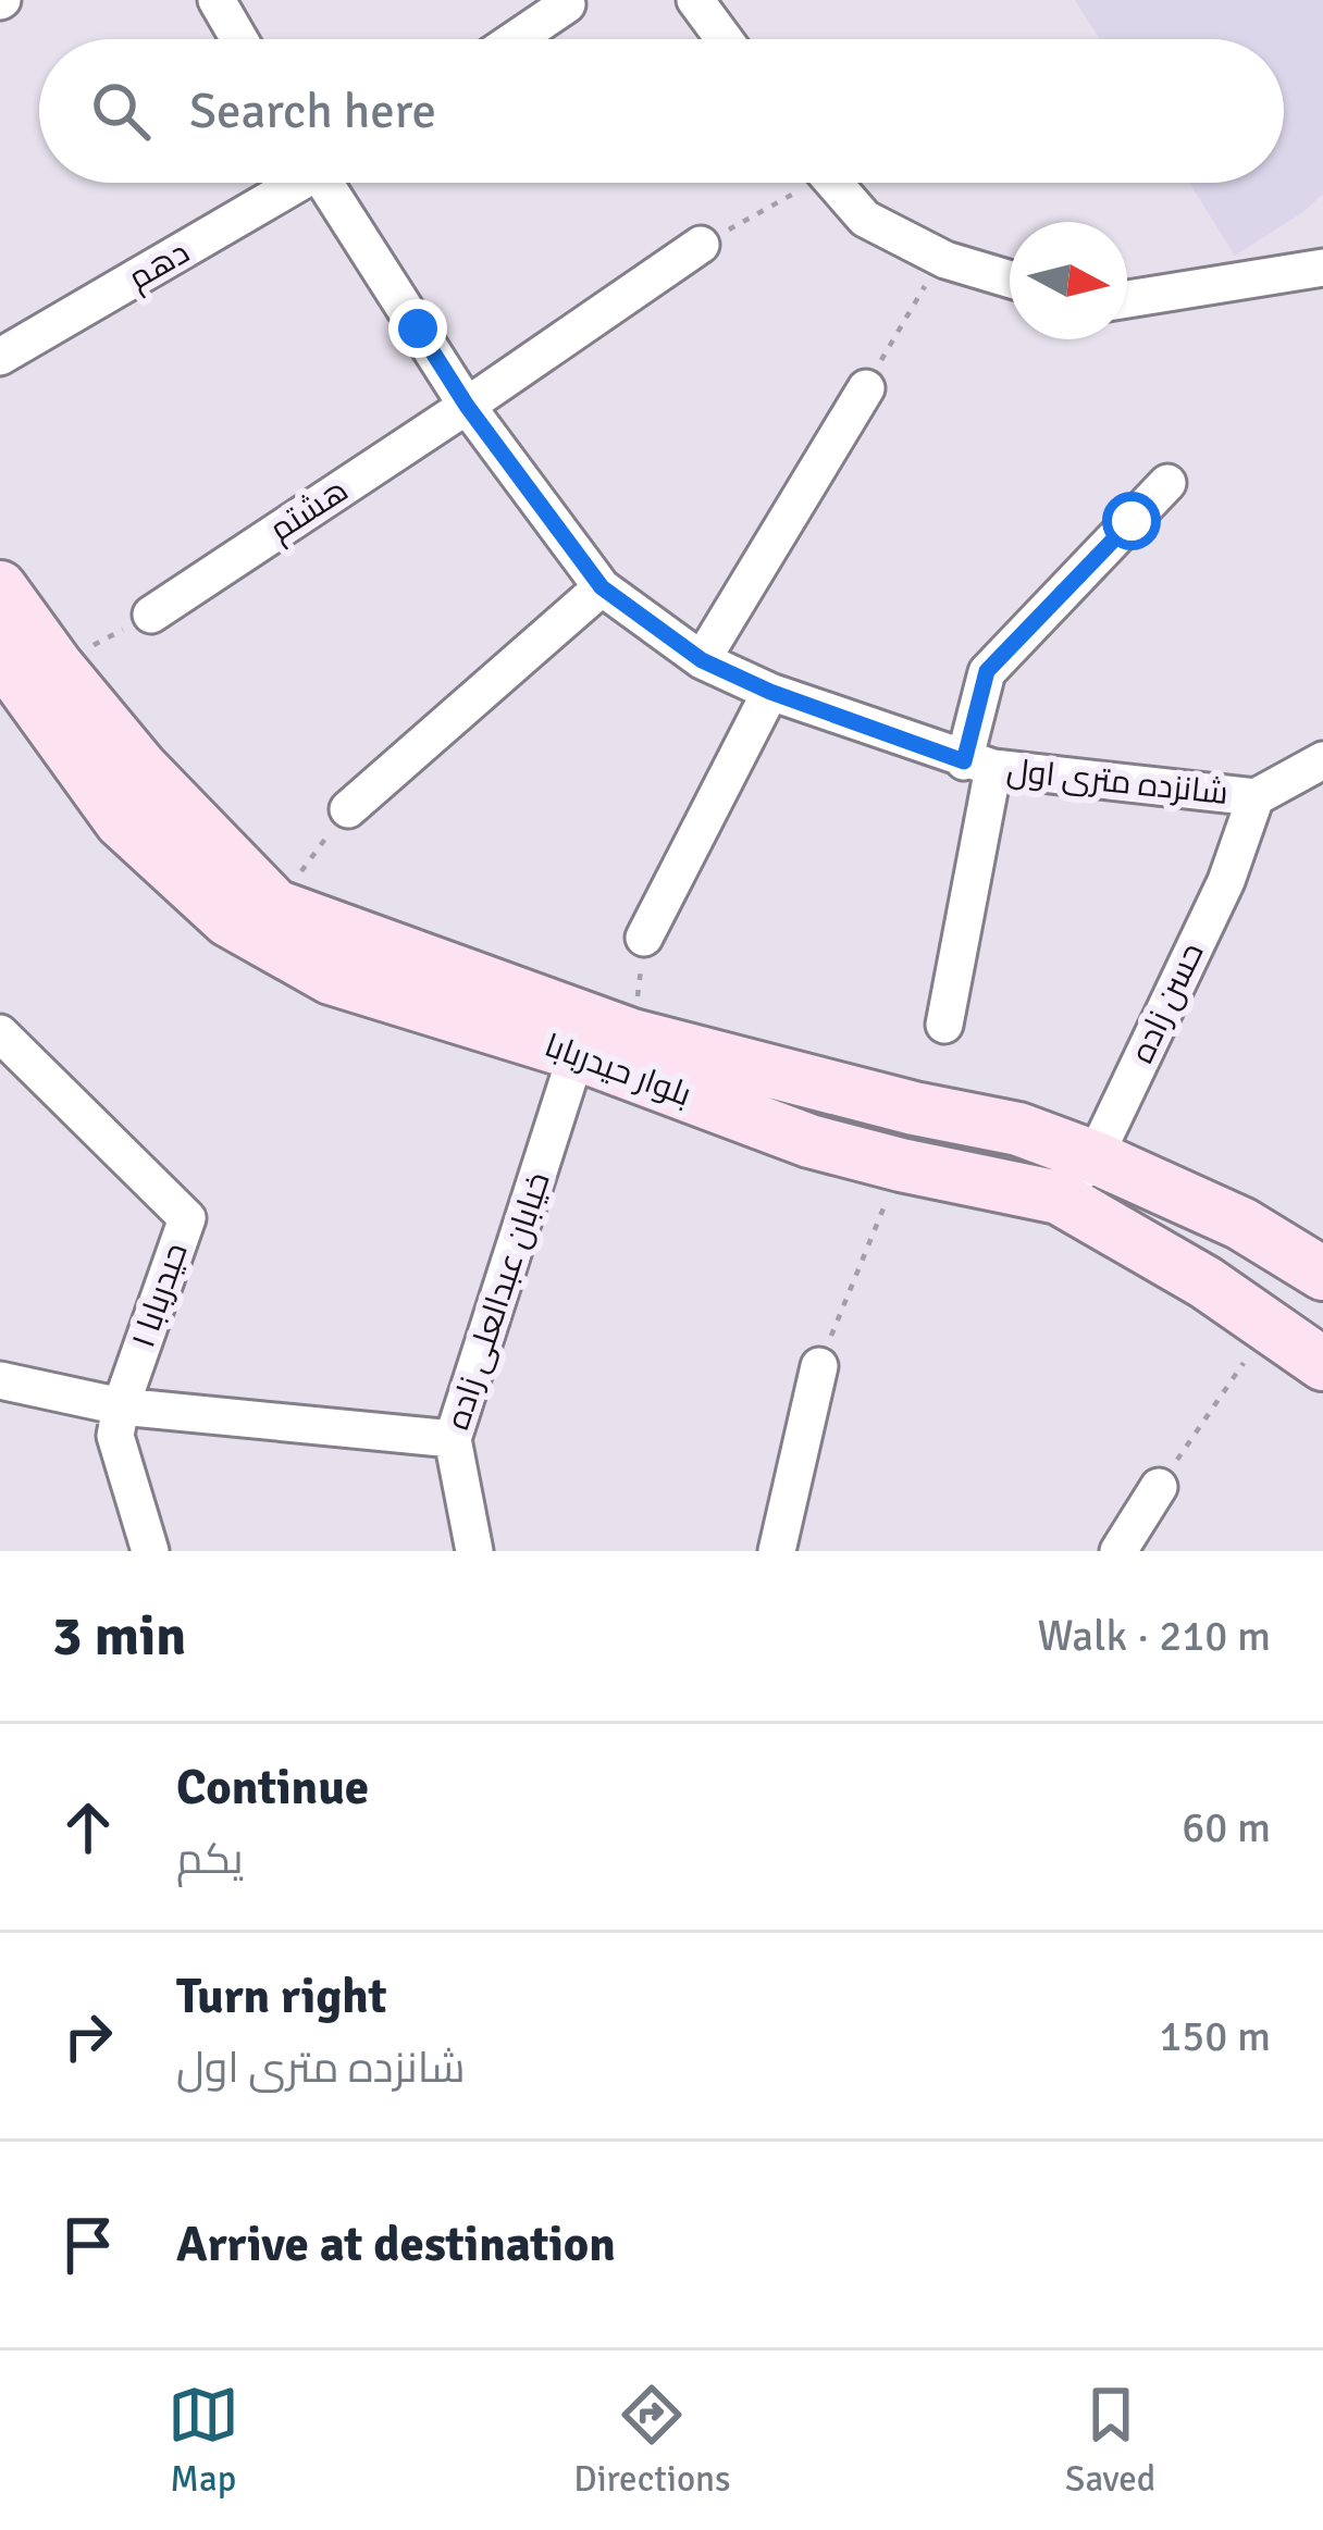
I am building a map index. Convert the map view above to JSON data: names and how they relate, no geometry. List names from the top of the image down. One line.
{"streets":{"street":["دهم","هشتم","شانزده متری اول","حسن زاده","بلوار حیدربابا","حیدربابا ۱","خیابان عبدالعلی زاده"]},"crossings":[["هشتم","شانزده متری اول"],["شانزده متری اول","حسن زاده"],["حسن زاده","بلوار حیدربابا"],["بلوار حیدربابا","خیابان عبدالعلی زاده"]],"north":"right","page":{"search":"Search here","heading":["3 min","Walk · 210 m"],"list":[["Continue","یکم","60 m"],["Turn right","شانزده متری اول","150 m"],"Arrive at destination"],"nav":["Map","Directions","Saved"]}}
